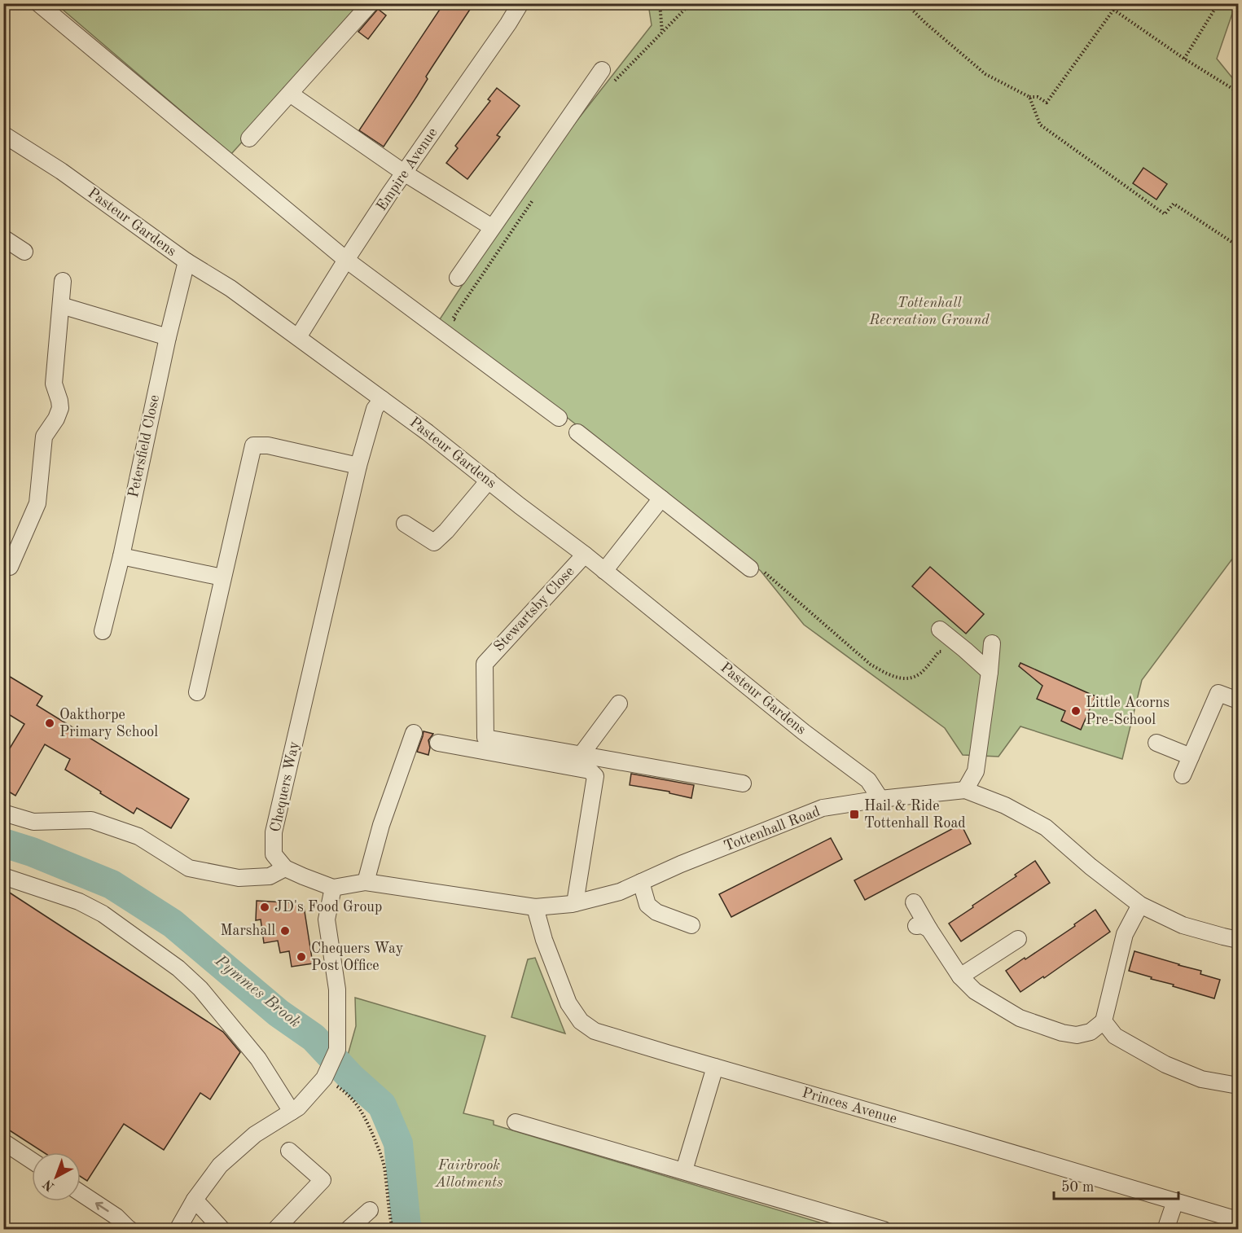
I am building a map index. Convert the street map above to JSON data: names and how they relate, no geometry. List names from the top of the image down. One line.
{"streets":{"street":["Empire Avenue","Pasteur Gardens","Petersfield Close","Stewartsby Close","Chequers Way","Tottenhall Road","Princes Avenue"]},"crossings":[["Empire Avenue","Pasteur Gardens"],["Pasteur Gardens","Petersfield Close"],["Pasteur Gardens","Stewartsby Close"],["Pasteur Gardens","Chequers Way"],["Pasteur Gardens","Tottenhall Road"],["Tottenhall Road","Princes Avenue"]],"water":["Pymmes Brook"],"parks":["Tottenhall Recreation Ground","Fairbrook Allotments"],"places":{"other":["Little Acorns Pre-School","Oakthorpe Primary School","JD's Food Group","Marshall","Chequers Way Post Office"],"transit":["Hail & Ride Tottenhall Road"]},"scale_bar":"50 m","north":"bottom left"}
